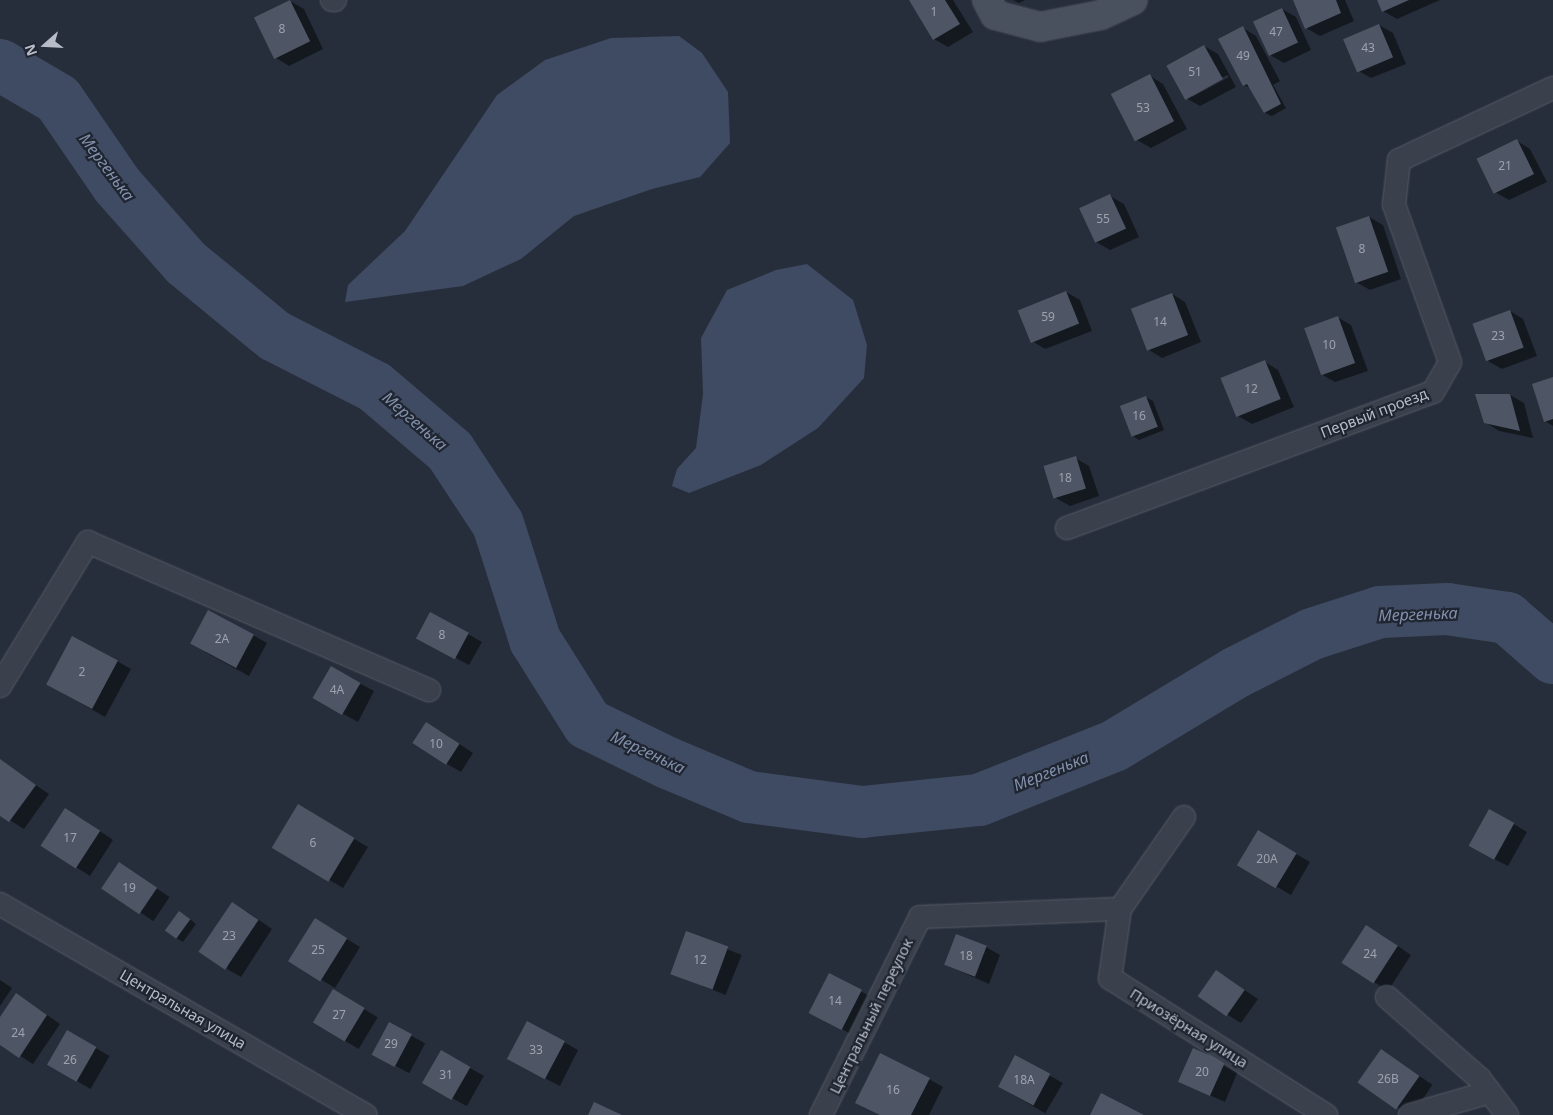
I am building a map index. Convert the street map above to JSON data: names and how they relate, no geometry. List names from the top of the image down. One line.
{"streets":{"street":["Первый проезд","Центральная улица","Центральный переулок","Приозёрная улица"]},"crossings":[["Центральный переулок","Приозёрная улица"]],"water":["Мергенька"],"house_numbers":["1","8","47","43","49","51","53","21","55","8","59","14","23","10","12","16","18","8","2А","2","4А","10","17","6","20А","19","23","25","24","18","12","14","27","24","29","33","26","20","31","26В","18А","16"],"north":"left"}
